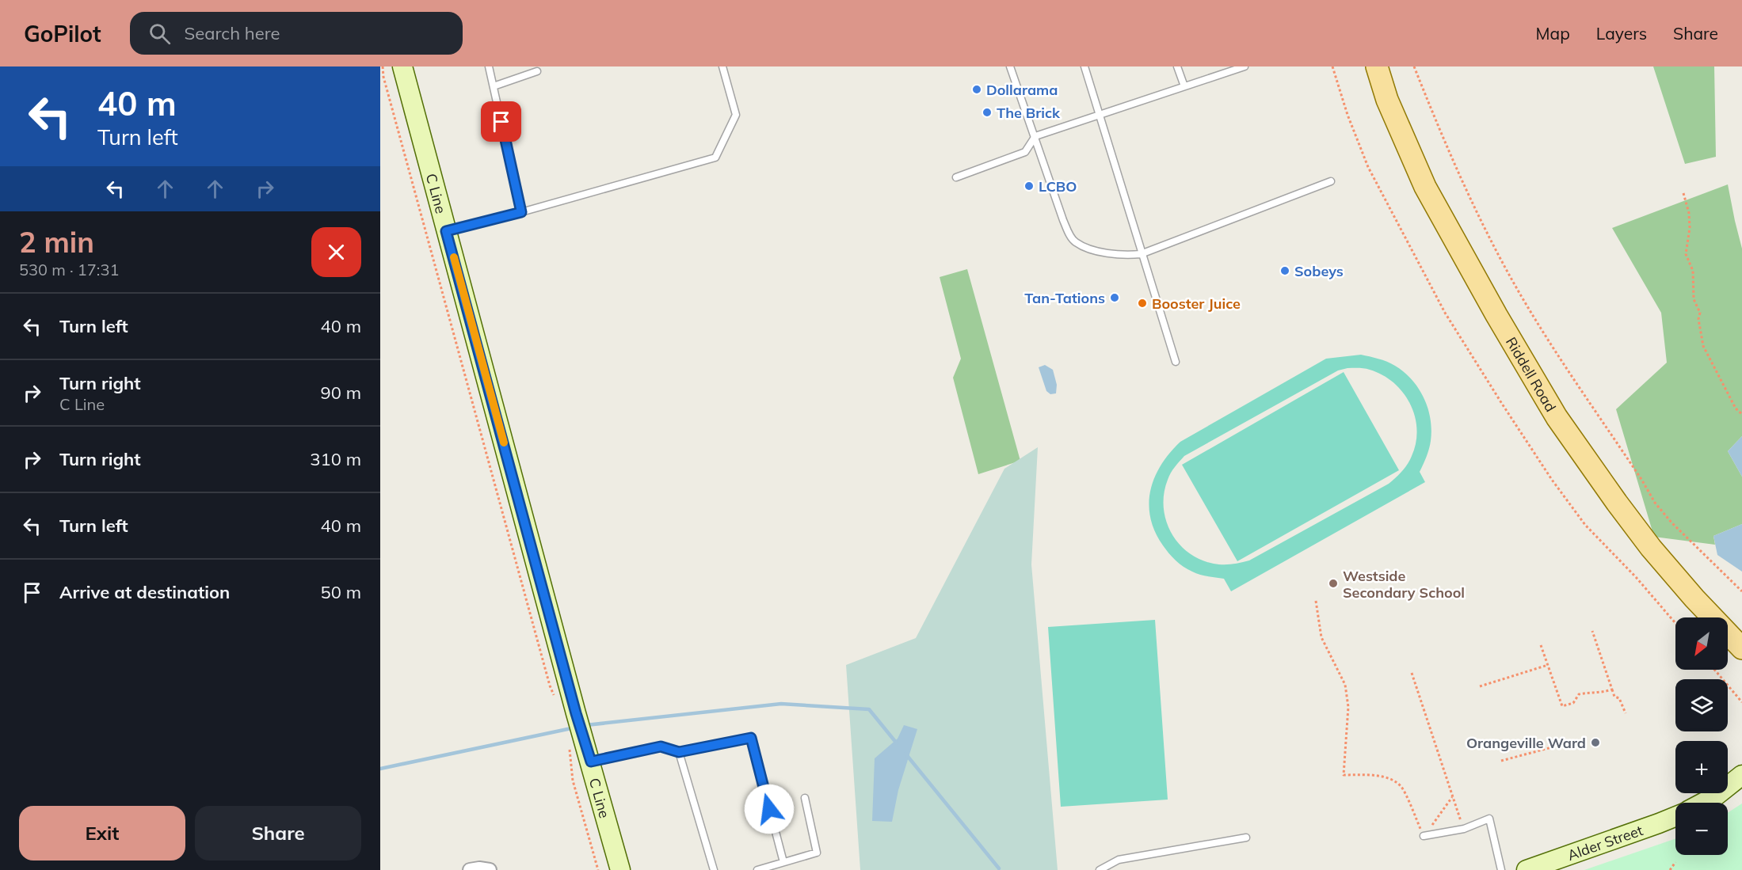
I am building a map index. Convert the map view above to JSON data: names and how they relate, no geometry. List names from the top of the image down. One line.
{"streets":{"main road":["Riddell Road"],"street":["C Line","Alder Street"]},"places":["Dollarama","The Brick","LCBO","Sobeys","Tan-Tations","Booster Juice","Westside Secondary School","Orangeville Ward"],"north":"bottom left","page":{"header":"GoPilot","search":"Search here","nav":["Map","Layers","Share"],"turn":["40 m","Turn left"],"heading":["2 min","530 m · 17:31"],"list":[{"name":"Turn left","value":"40 m"},{"name":"Turn right","note":"C Line","value":"90 m"},{"name":"Turn right","value":"310 m"},{"name":"Turn left","value":"40 m"},{"name":"Arrive at destination","value":"50 m"}],"map_buttons":["+","−"],"buttons":["Exit","Share"]}}
